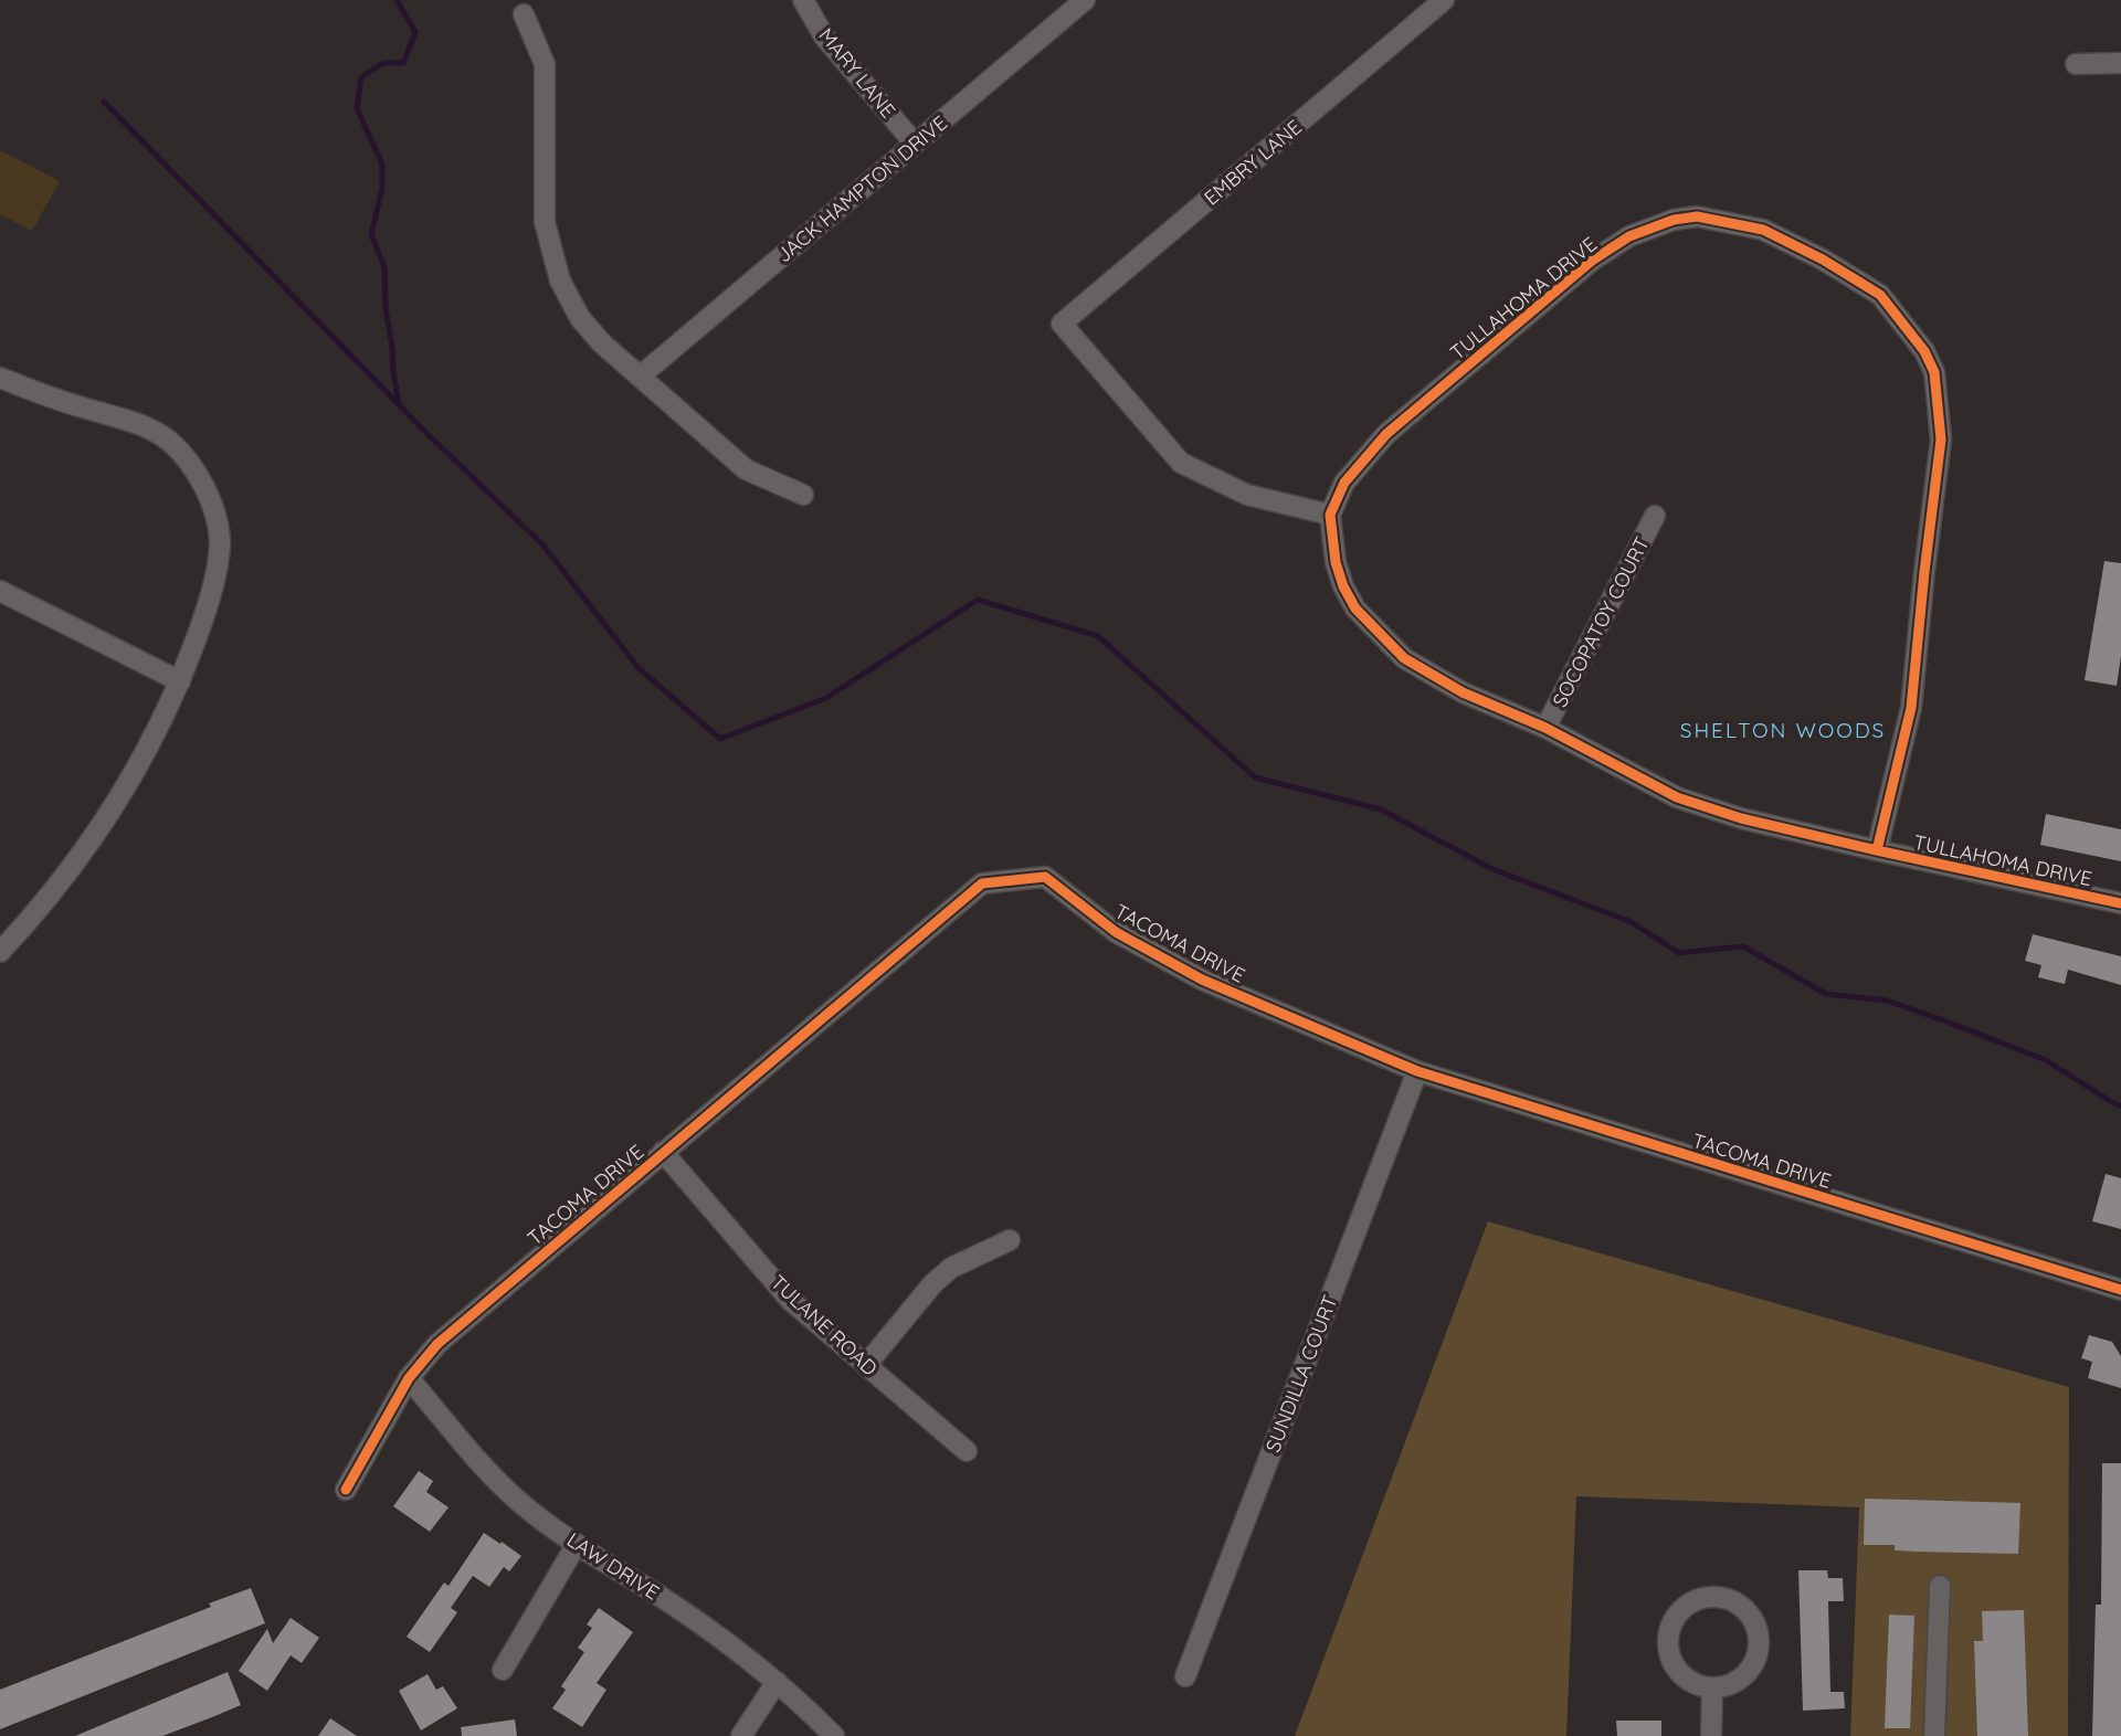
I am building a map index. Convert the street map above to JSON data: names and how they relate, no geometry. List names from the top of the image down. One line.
{"streets":{"street":["MARY LANE","EMBRY LANE","JACK HAMPTON DRIVE","TULLAHOMA DRIVE","SOCOPATOY COURT","TACOMA DRIVE","TULANE ROAD","SUNDILLA COURT","LAW DRIVE"]},"crossings":[["MARY LANE","JACK HAMPTON DRIVE"],["EMBRY LANE","TULLAHOMA DRIVE"],["TULLAHOMA DRIVE","SOCOPATOY COURT"],["TACOMA DRIVE","TULANE ROAD"],["TACOMA DRIVE","SUNDILLA COURT"],["TACOMA DRIVE","LAW DRIVE"]],"districts":["SHELTON WOODS"]}
